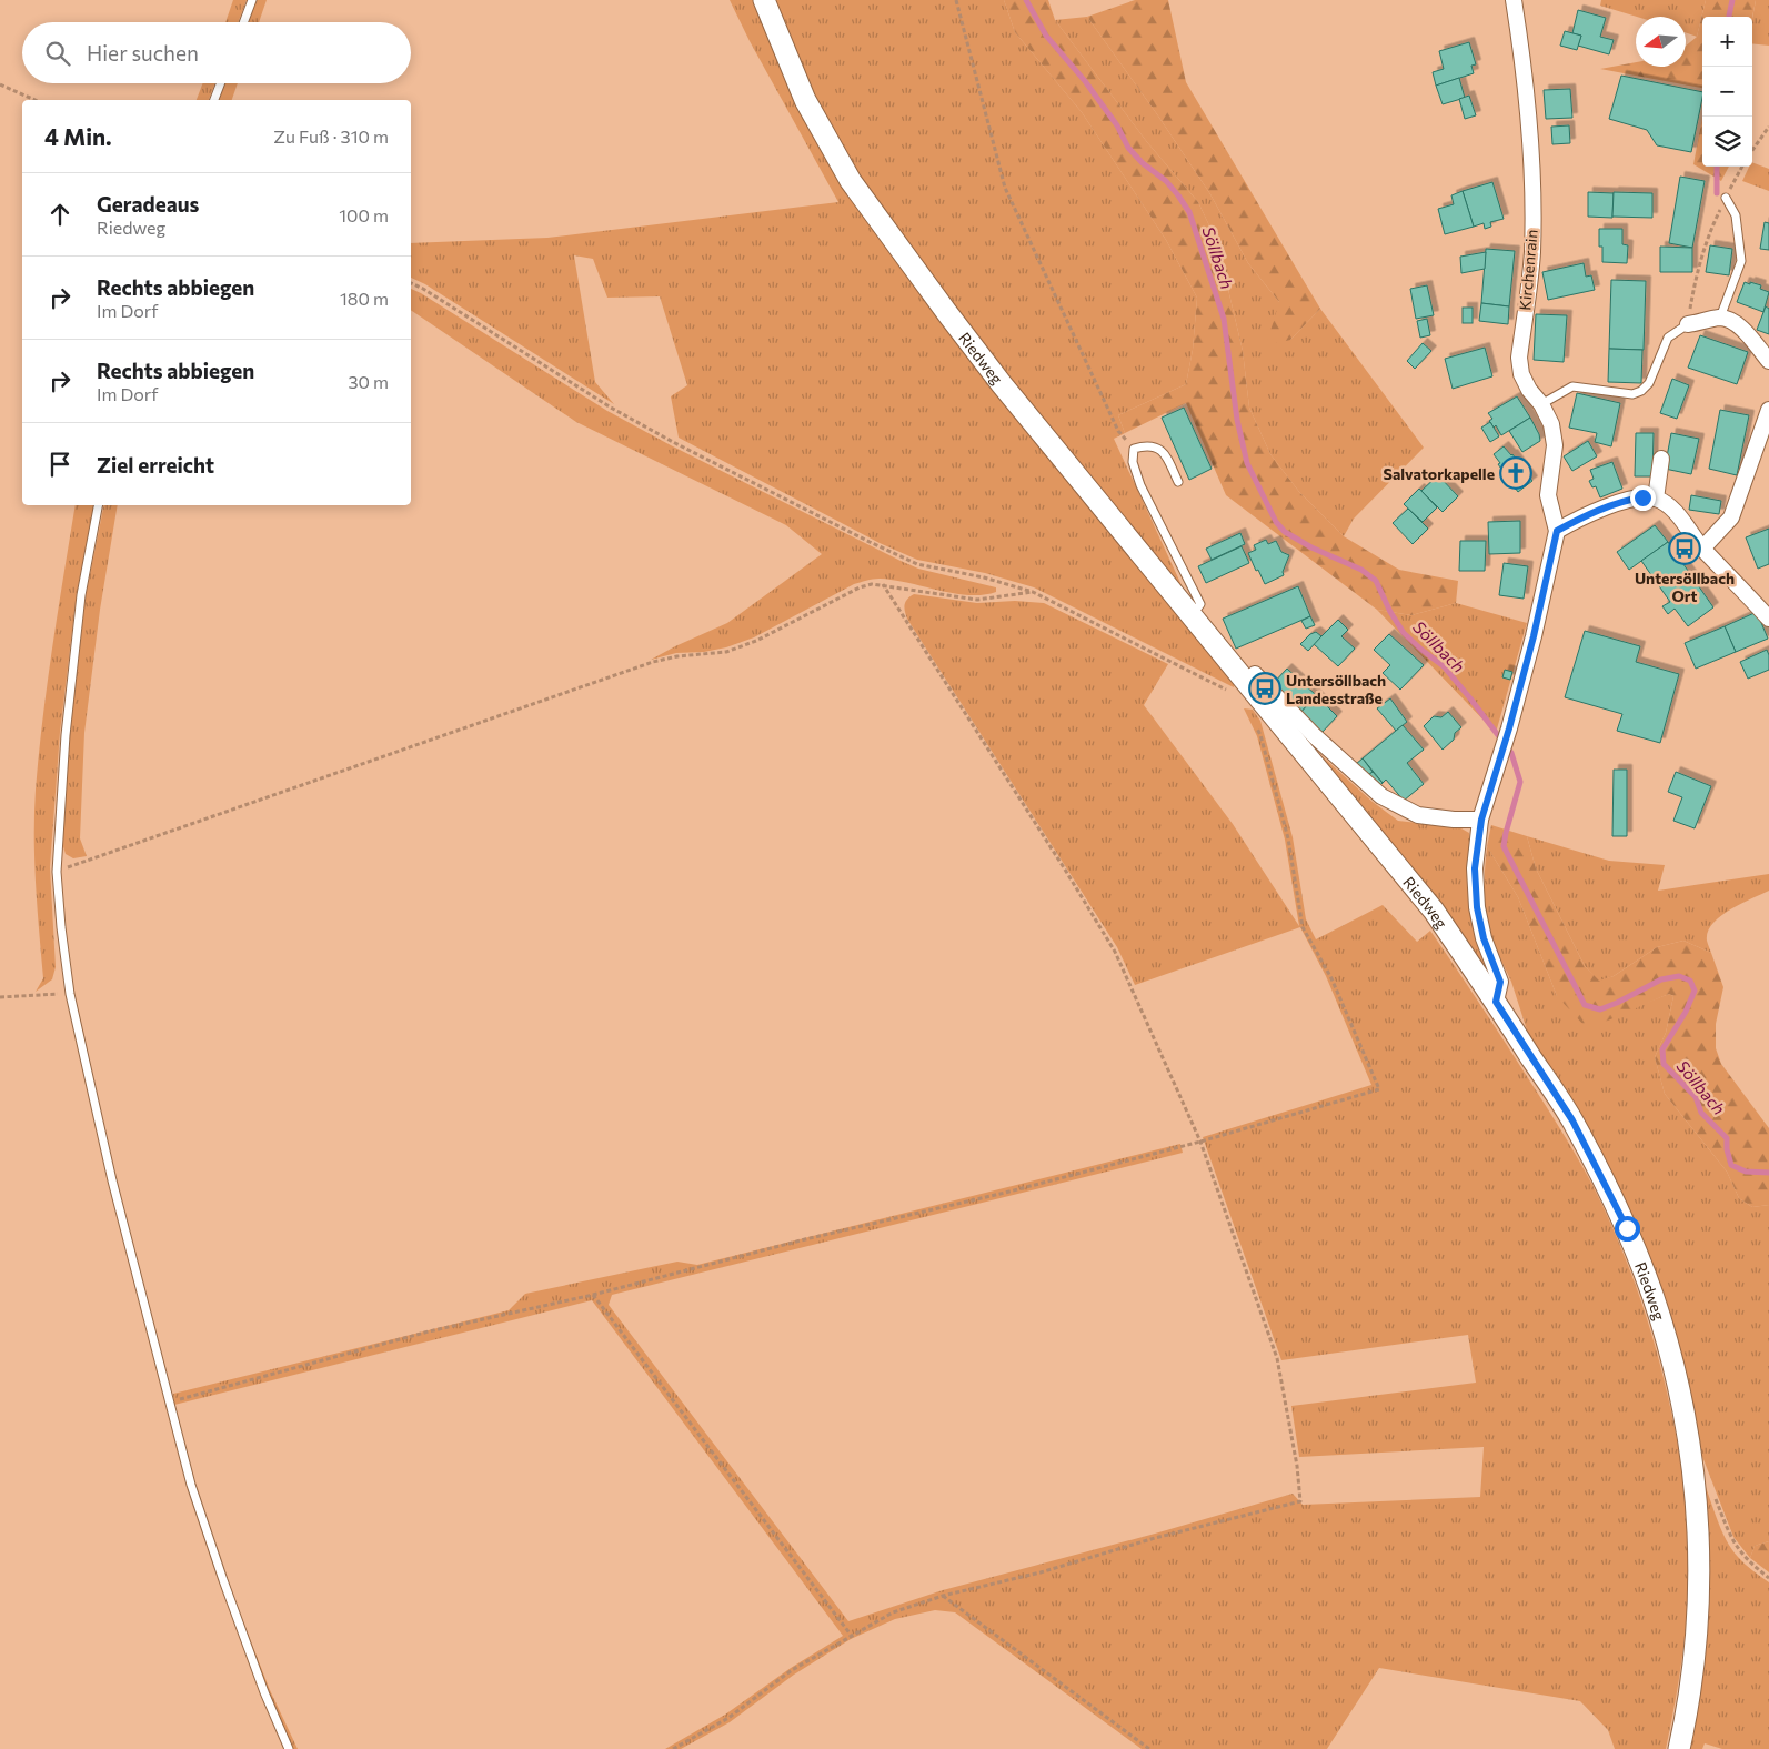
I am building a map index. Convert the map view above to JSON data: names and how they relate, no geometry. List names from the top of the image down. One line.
{"streets":{"main road":["Riedweg"],"street":["Kirchenrain"]},"water":["Söllbach"],"places":{"church":["Salvatorkapelle"],"bus stop":["Untersöllbach Ort","Untersöllbach Landesstraße"]},"north":"left","page":{"map_buttons":["+","−"],"search":"Hier suchen","heading":["4 Min.","Zu Fuß · 310 m"],"list":[["Geradeaus","Riedweg","100 m"],["Rechts abbiegen","Im Dorf","180 m"],["Rechts abbiegen","Im Dorf","30 m"],"Ziel erreicht"]}}
